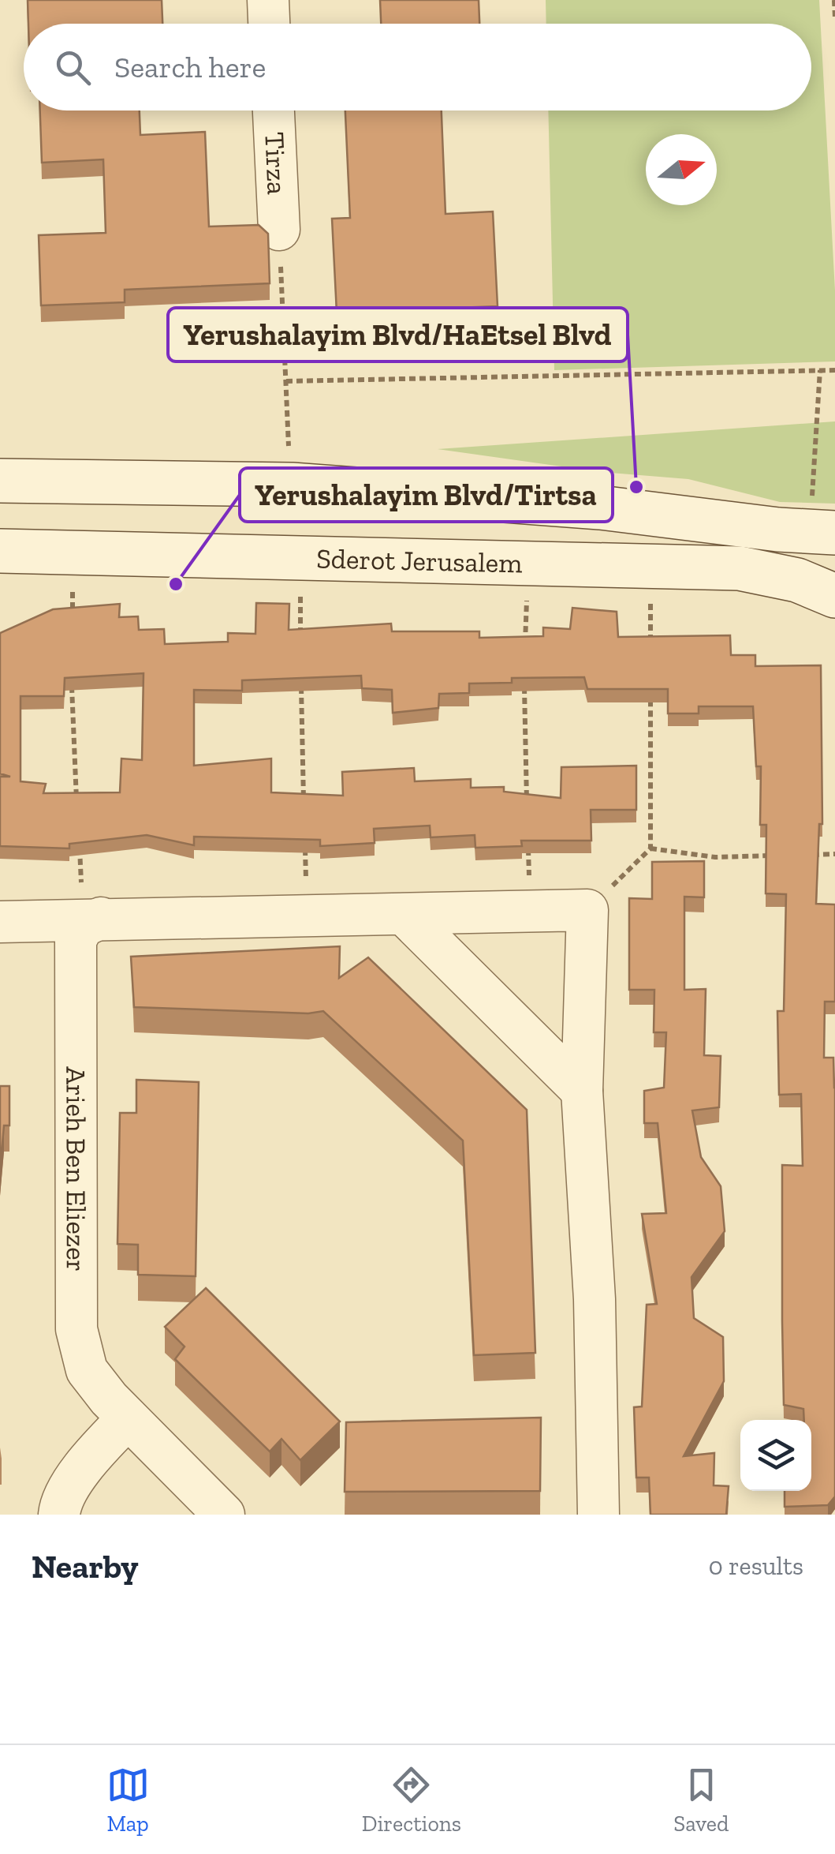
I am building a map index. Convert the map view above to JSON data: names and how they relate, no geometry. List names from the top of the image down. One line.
{"streets":{"main road":["Sderot Jerusalem"],"street":["Tirza","Arieh Ben Eliezer"]},"places":["Yerushalayim Blvd/HaEtsel Blvd","Yerushalayim Blvd/Tirtsa"],"north":"right","page":{"search":"Search here","heading":["Nearby","0 results"],"nav":["Map","Directions","Saved"]}}
